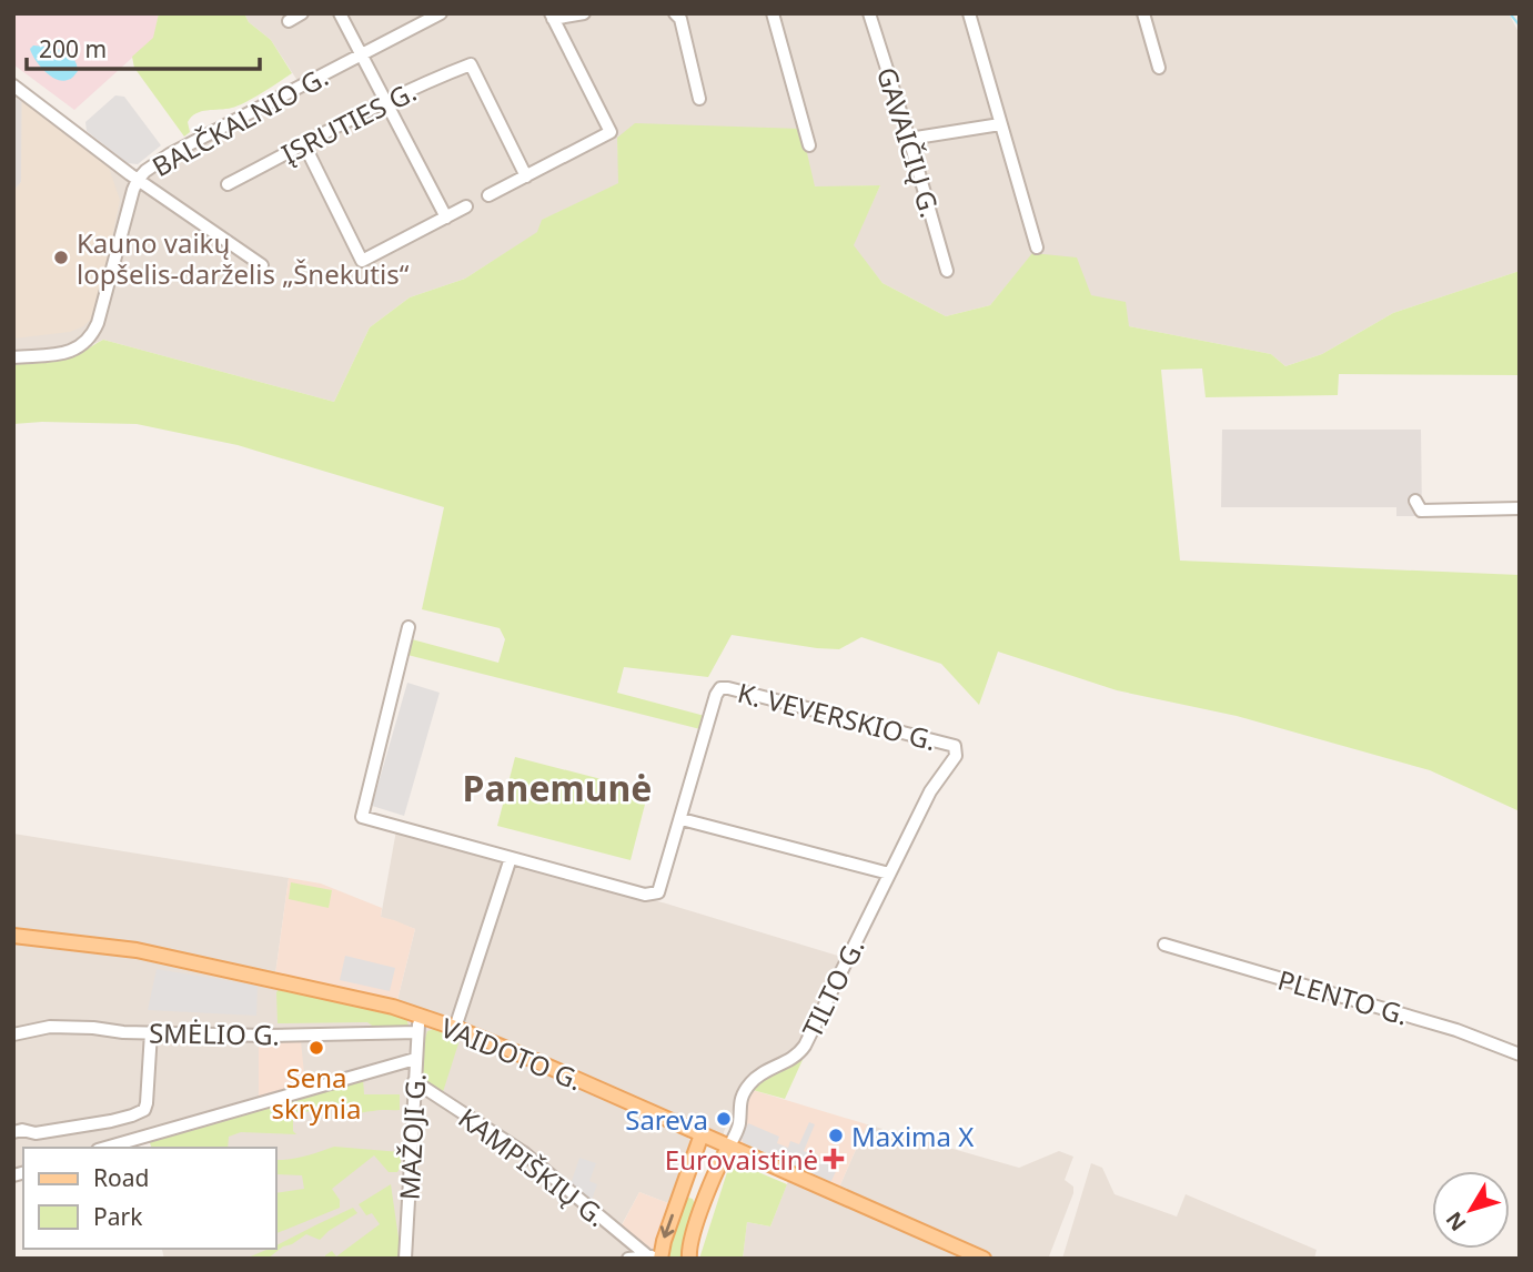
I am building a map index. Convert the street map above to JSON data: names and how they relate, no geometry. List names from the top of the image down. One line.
{"streets":{"main road":["TILTO G.","VAIDOTO G."],"street":["BALČKALNIO G.","ĮSRUTIES G.","GAVAIČIŲ G.","K. VEVERSKIO G.","PLENTO G.","SMĖLIO G.","MAŽOJI G.","KAMPIŠKIŲ G."]},"crossings":[["K. VEVERSKIO G.","TILTO G."],["TILTO G.","VAIDOTO G."],["SMĖLIO G.","MAŽOJI G."],["VAIDOTO G.","MAŽOJI G."],["MAŽOJI G.","KAMPIŠKIŲ G."]],"districts":["Panemunė"],"places":{"other":["Kauno vaikų lopšelis-darželis „Šnekutis“","Sena skrynia","Sareva","Maxima X"],"health":["Eurovaistinė"]},"legend":["Road","Park"],"scale_bar":"200 m","north":"bottom left"}
